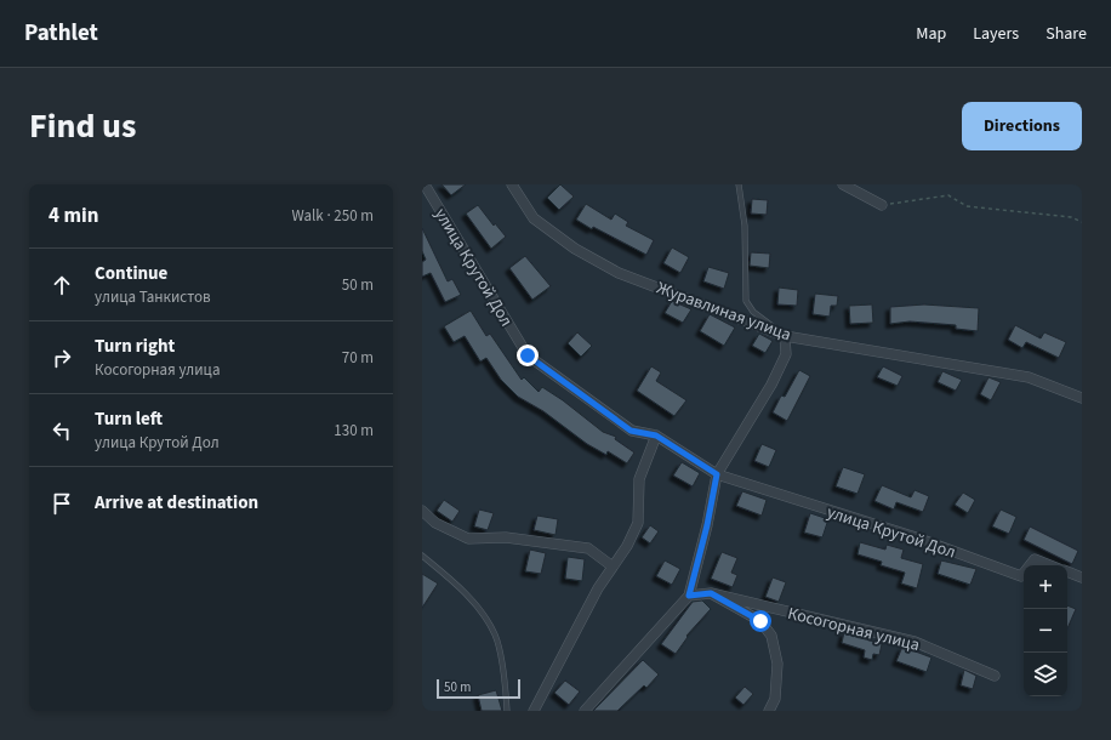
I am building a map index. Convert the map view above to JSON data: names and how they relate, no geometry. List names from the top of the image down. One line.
{"streets":{"street":["улица Крутой Дол","Журавлиная улица","Косогорная улица"]},"scale_bar":"50 m","page":{"header":"Pathlet","nav":["Map","Layers","Share"],"title":"Find us","buttons":"Directions","heading":["4 min","Walk · 250 m"],"list":[["Continue","улица Танкистов","50 m"],["Turn right","Косогорная улица","70 m"],["Turn left","улица Крутой Дол","130 m"],"Arrive at destination"],"map_buttons":["+","−"],"scale":"50 m"}}
